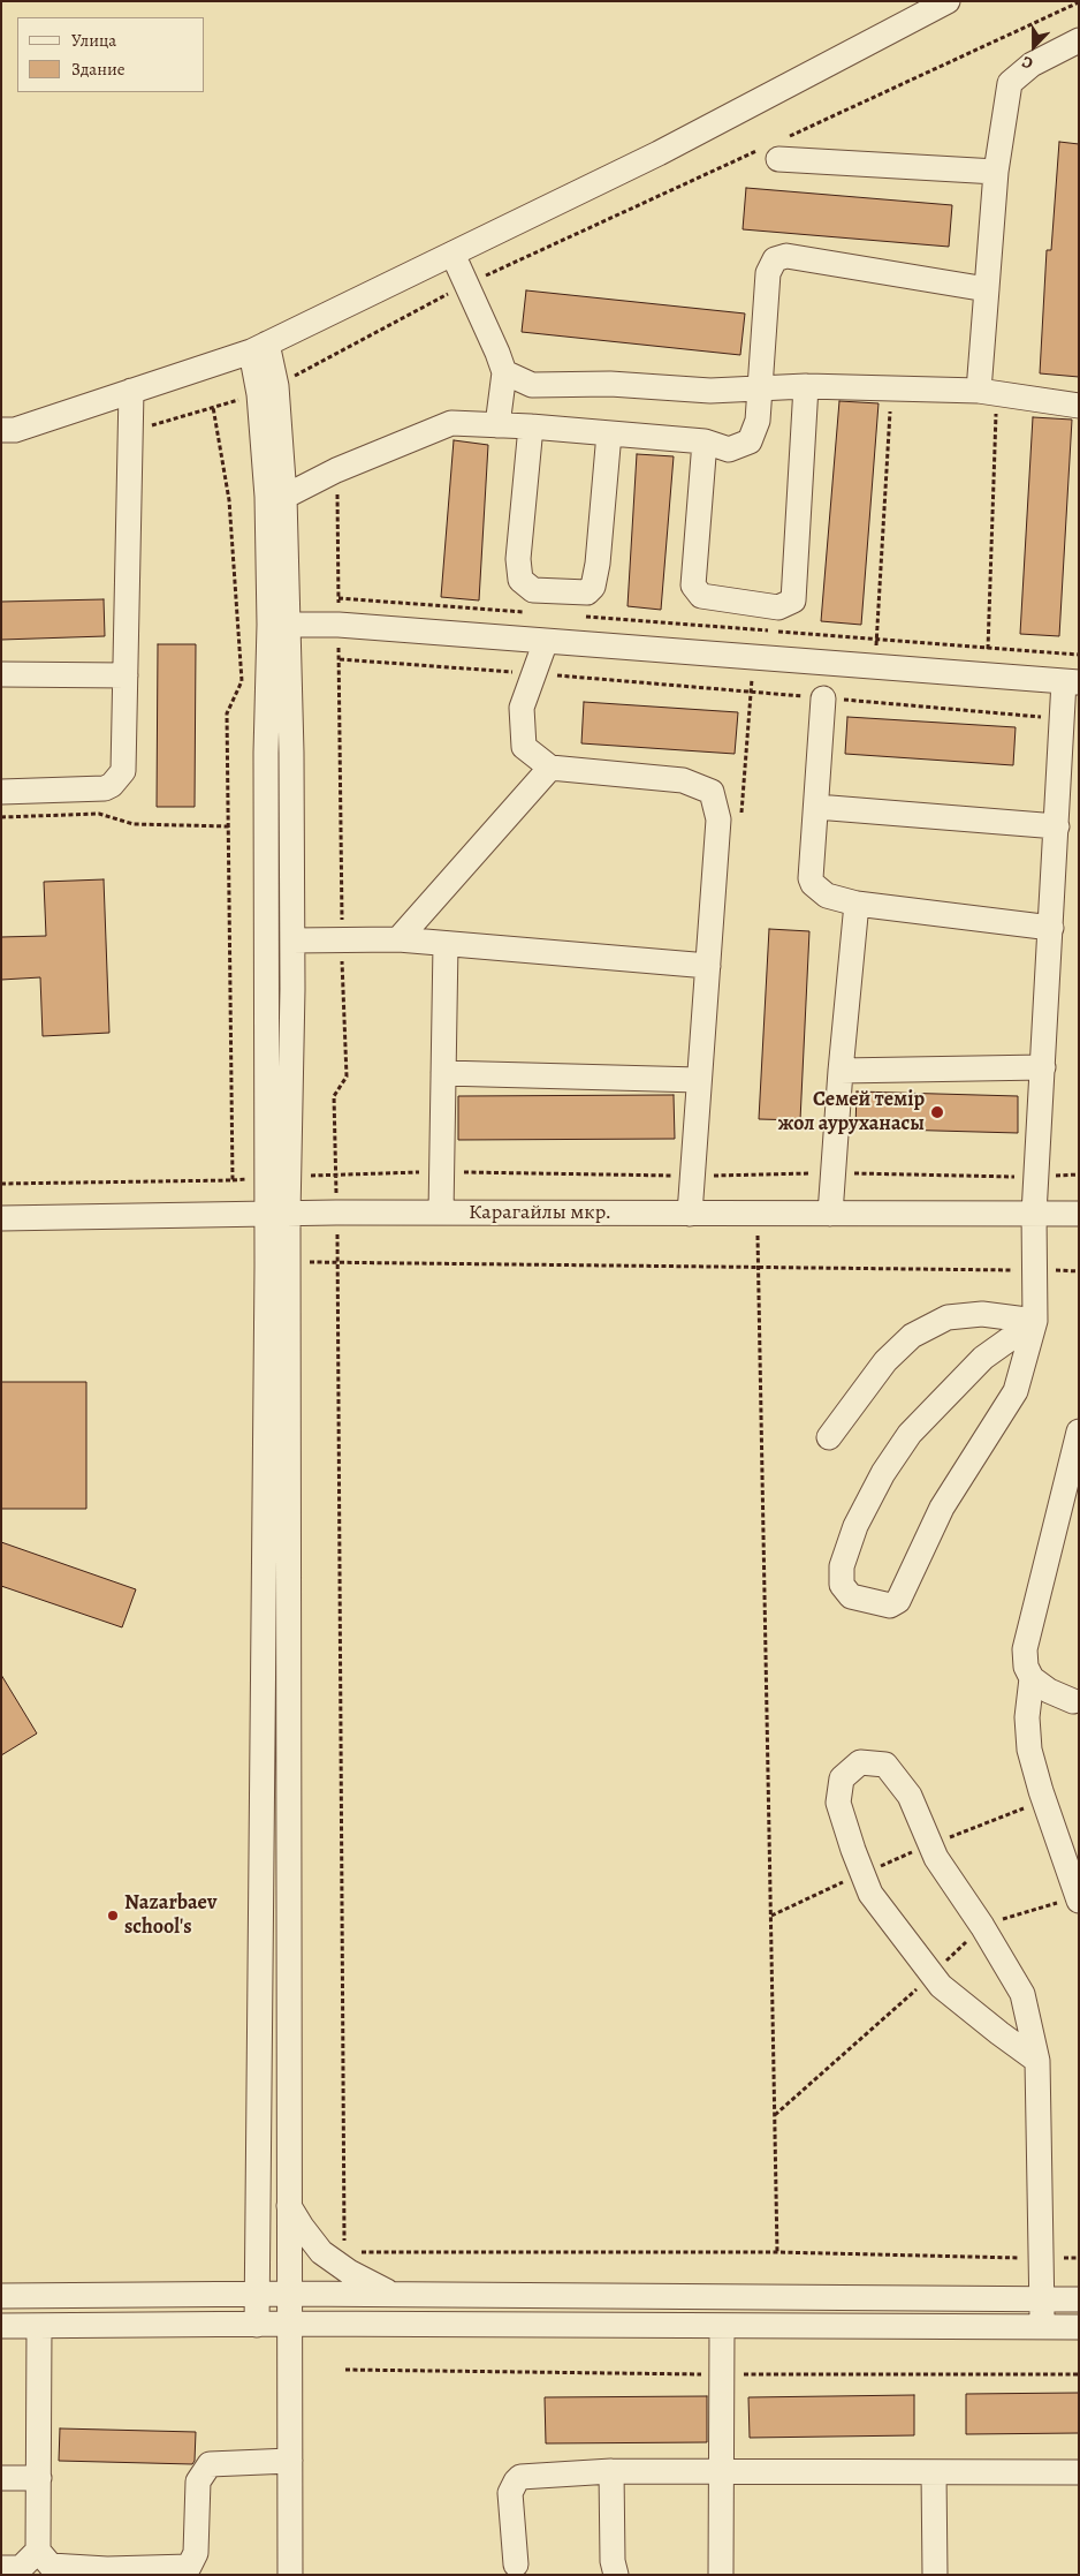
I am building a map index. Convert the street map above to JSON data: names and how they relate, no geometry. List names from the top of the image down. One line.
{"streets":{"street":["Карагайлы мкр."]},"places":["Семей темір жол ауруханасы","Nazarbaev school's"],"legend":["Улица","Здание"],"north":"bottom"}
